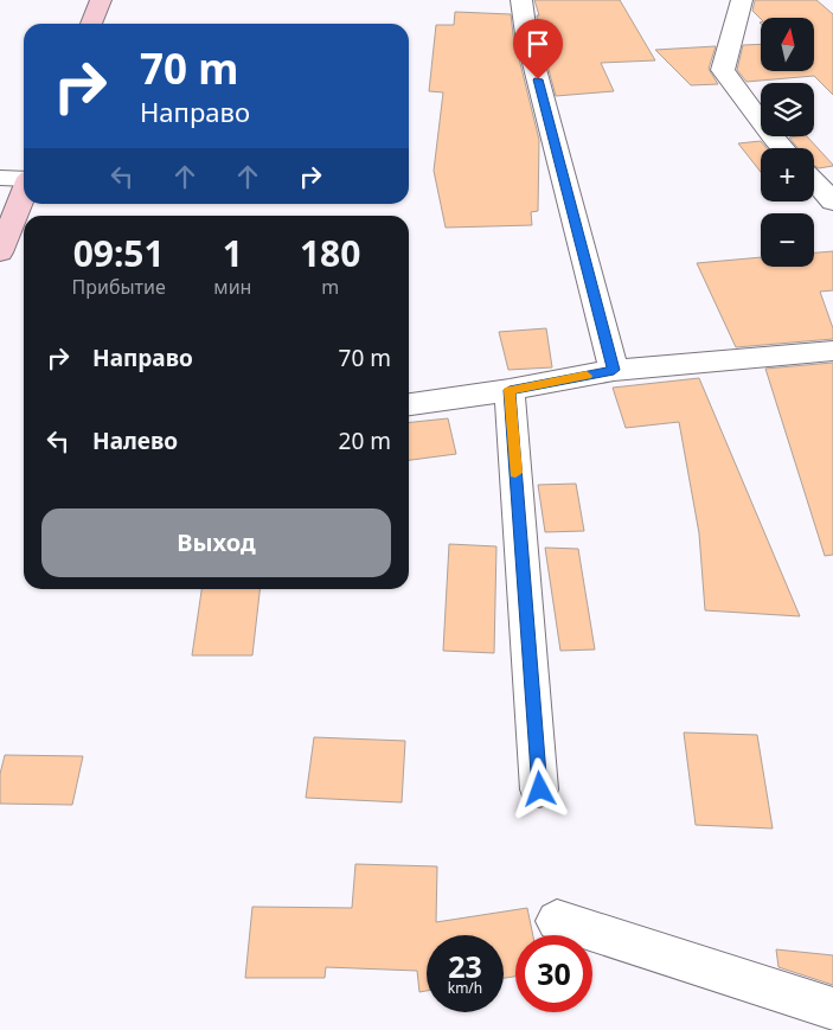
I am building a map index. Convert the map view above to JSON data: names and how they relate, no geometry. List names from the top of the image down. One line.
{"north":"top","page":{"map_buttons":["+","−"],"turn":["70 m","Направо"],"eta":["09:51","Прибытие","1","мин","180","m"],"list":[{"name":"Направо","value":"70 m"},{"name":"Налево","value":"20 m"}],"buttons":"Выход","speed":"23 km/h","limit":"30"}}
